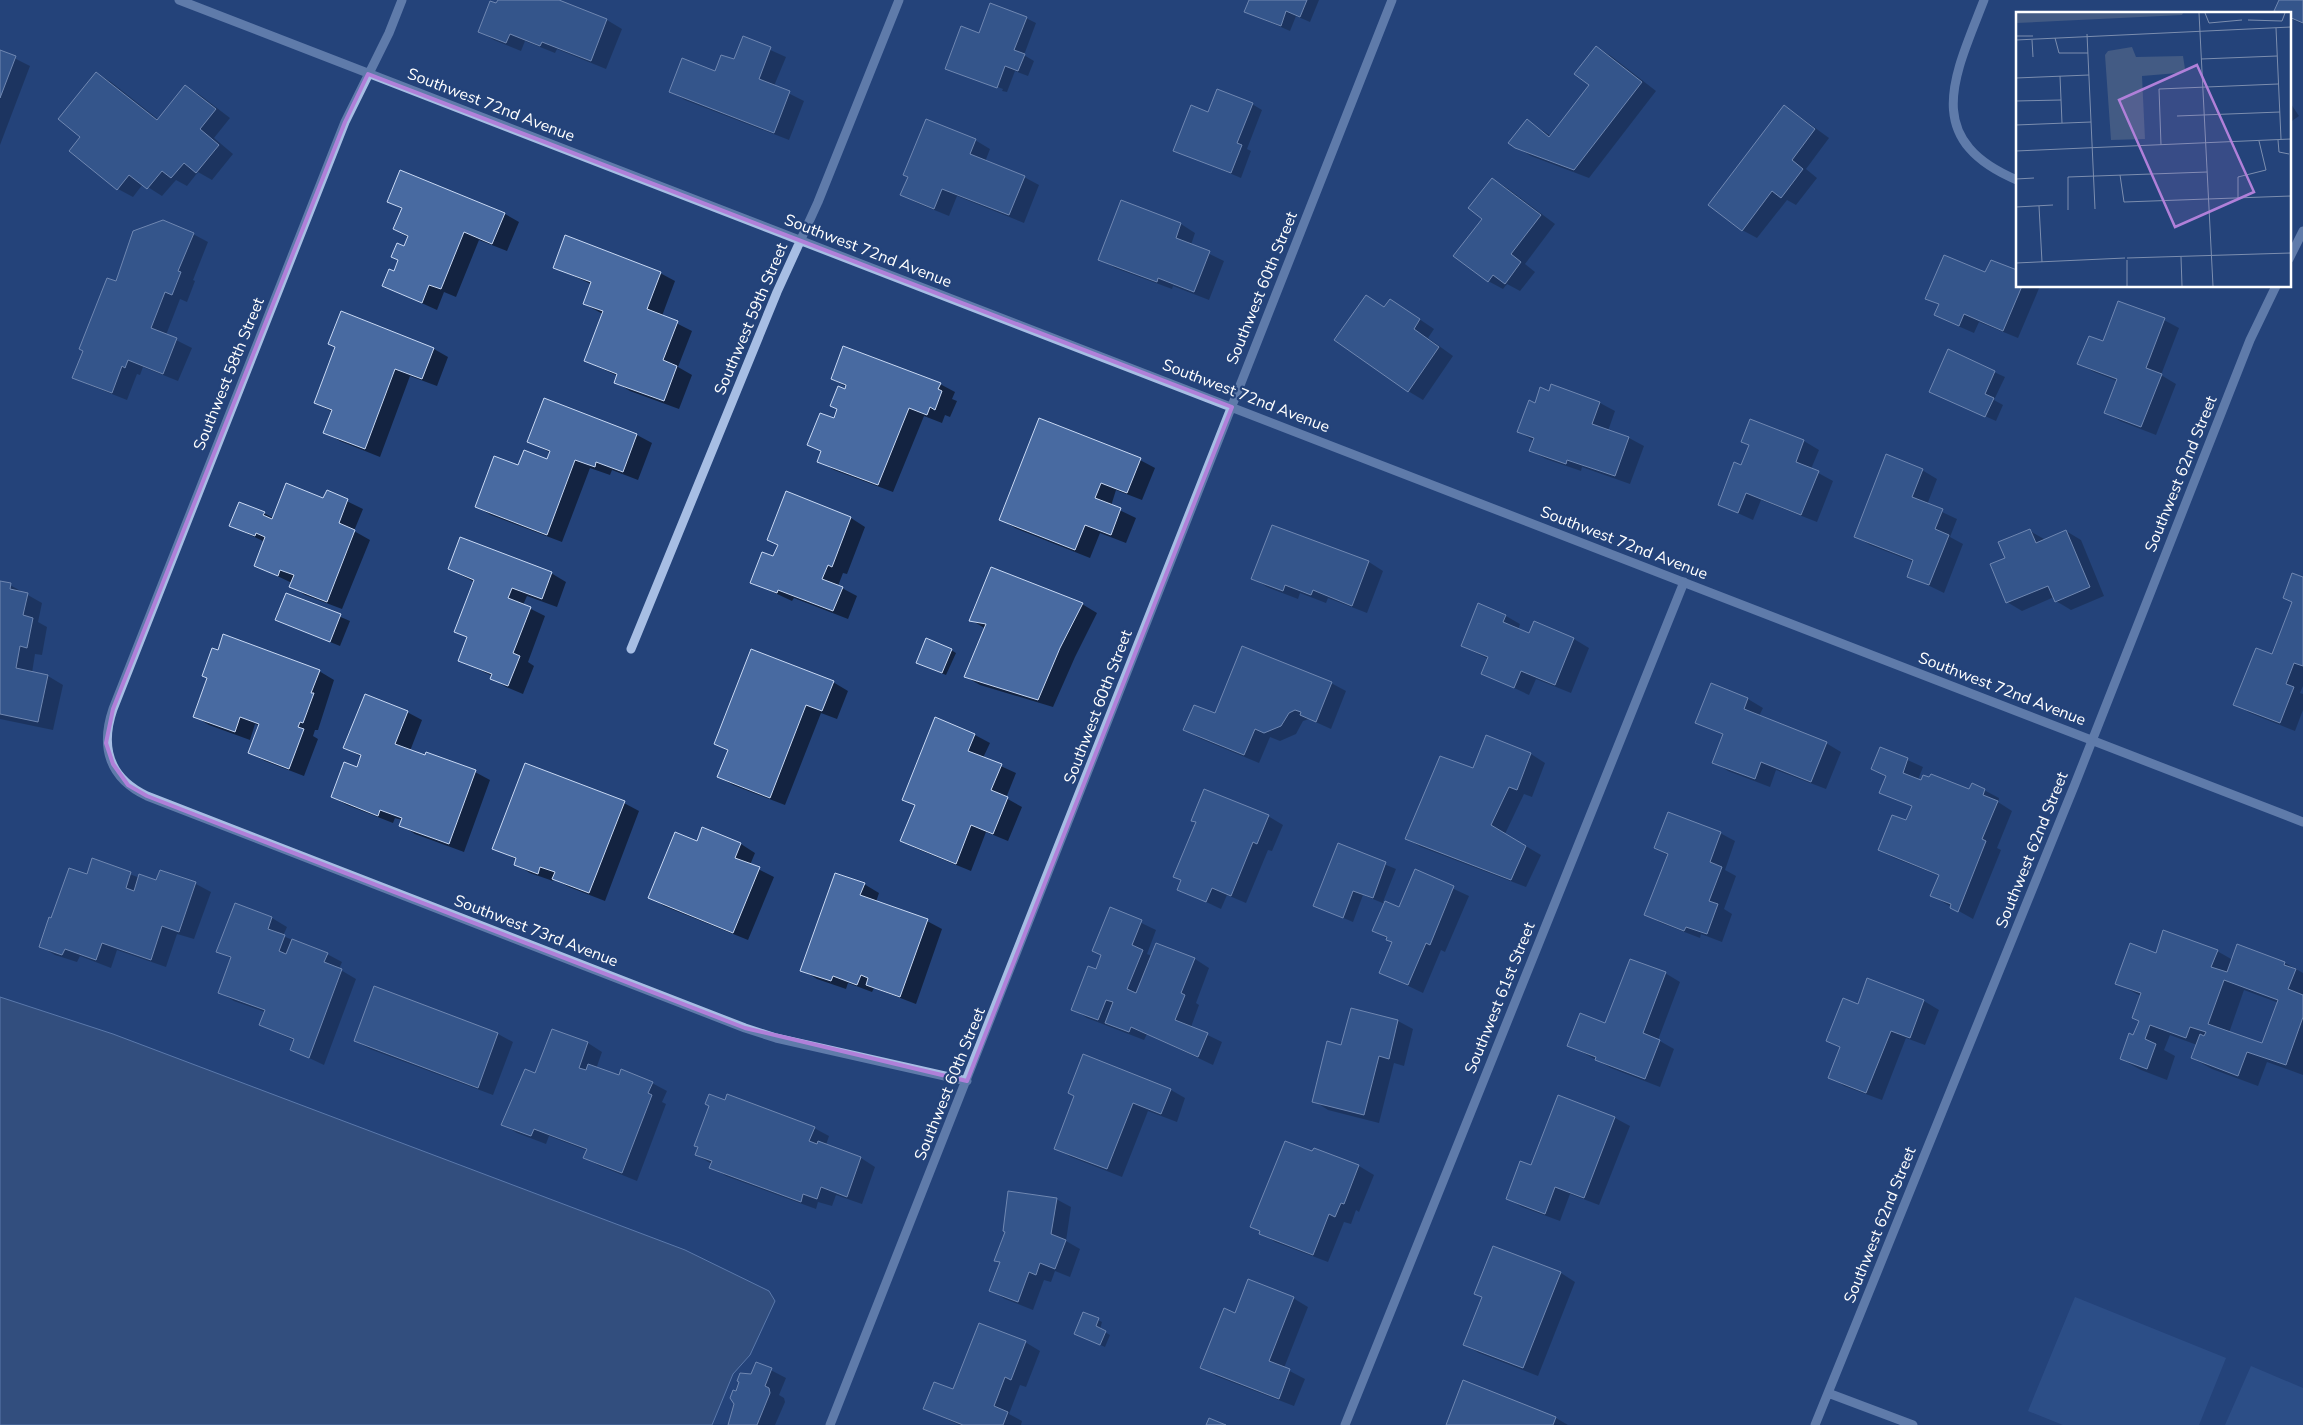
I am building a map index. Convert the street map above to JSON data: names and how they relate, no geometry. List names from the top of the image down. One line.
{"streets":{"street":["Southwest 72nd Avenue","Southwest 60th Street","Southwest 59th Street","Southwest 58th Street","Southwest 62nd Street","Southwest 73rd Avenue","Southwest 61st Street"]},"crossings":[["Southwest 72nd Avenue","Southwest 60th Street"],["Southwest 72nd Avenue","Southwest 59th Street"],["Southwest 72nd Avenue","Southwest 58th Street"],["Southwest 72nd Avenue","Southwest 62nd Street"],["Southwest 72nd Avenue","Southwest 61st Street"],["Southwest 60th Street","Southwest 73rd Avenue"],["Southwest 58th Street","Southwest 73rd Avenue"]]}
